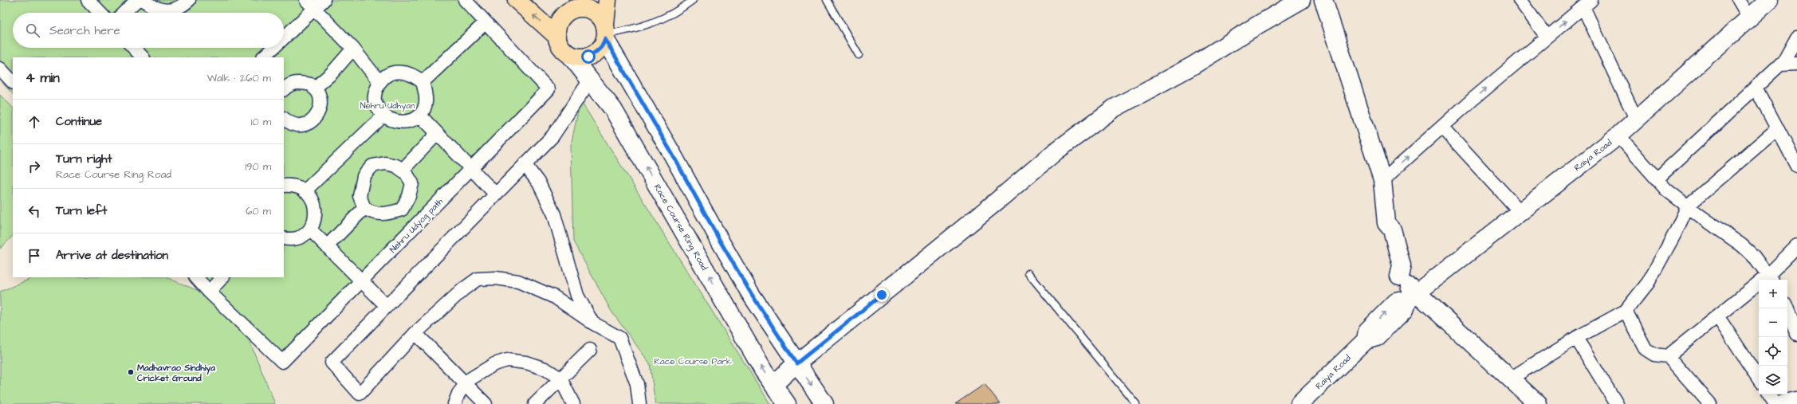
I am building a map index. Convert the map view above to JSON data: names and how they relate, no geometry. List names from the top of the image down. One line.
{"streets":{"street":["Raiya Road","Nehru Udyog path","Race Course Ring Road"]},"parks":["Nehru Udhyan","Race Course Park"],"places":["Madhavrao Sindhiya Cricket Ground"],"page":{"search":"Search here","heading":["4 min","Walk · 260 m"],"list":[["Continue","10 m"],["Turn right","Race Course Ring Road","190 m"],["Turn left","60 m"],"Arrive at destination"],"map_buttons":["+","−"]}}
